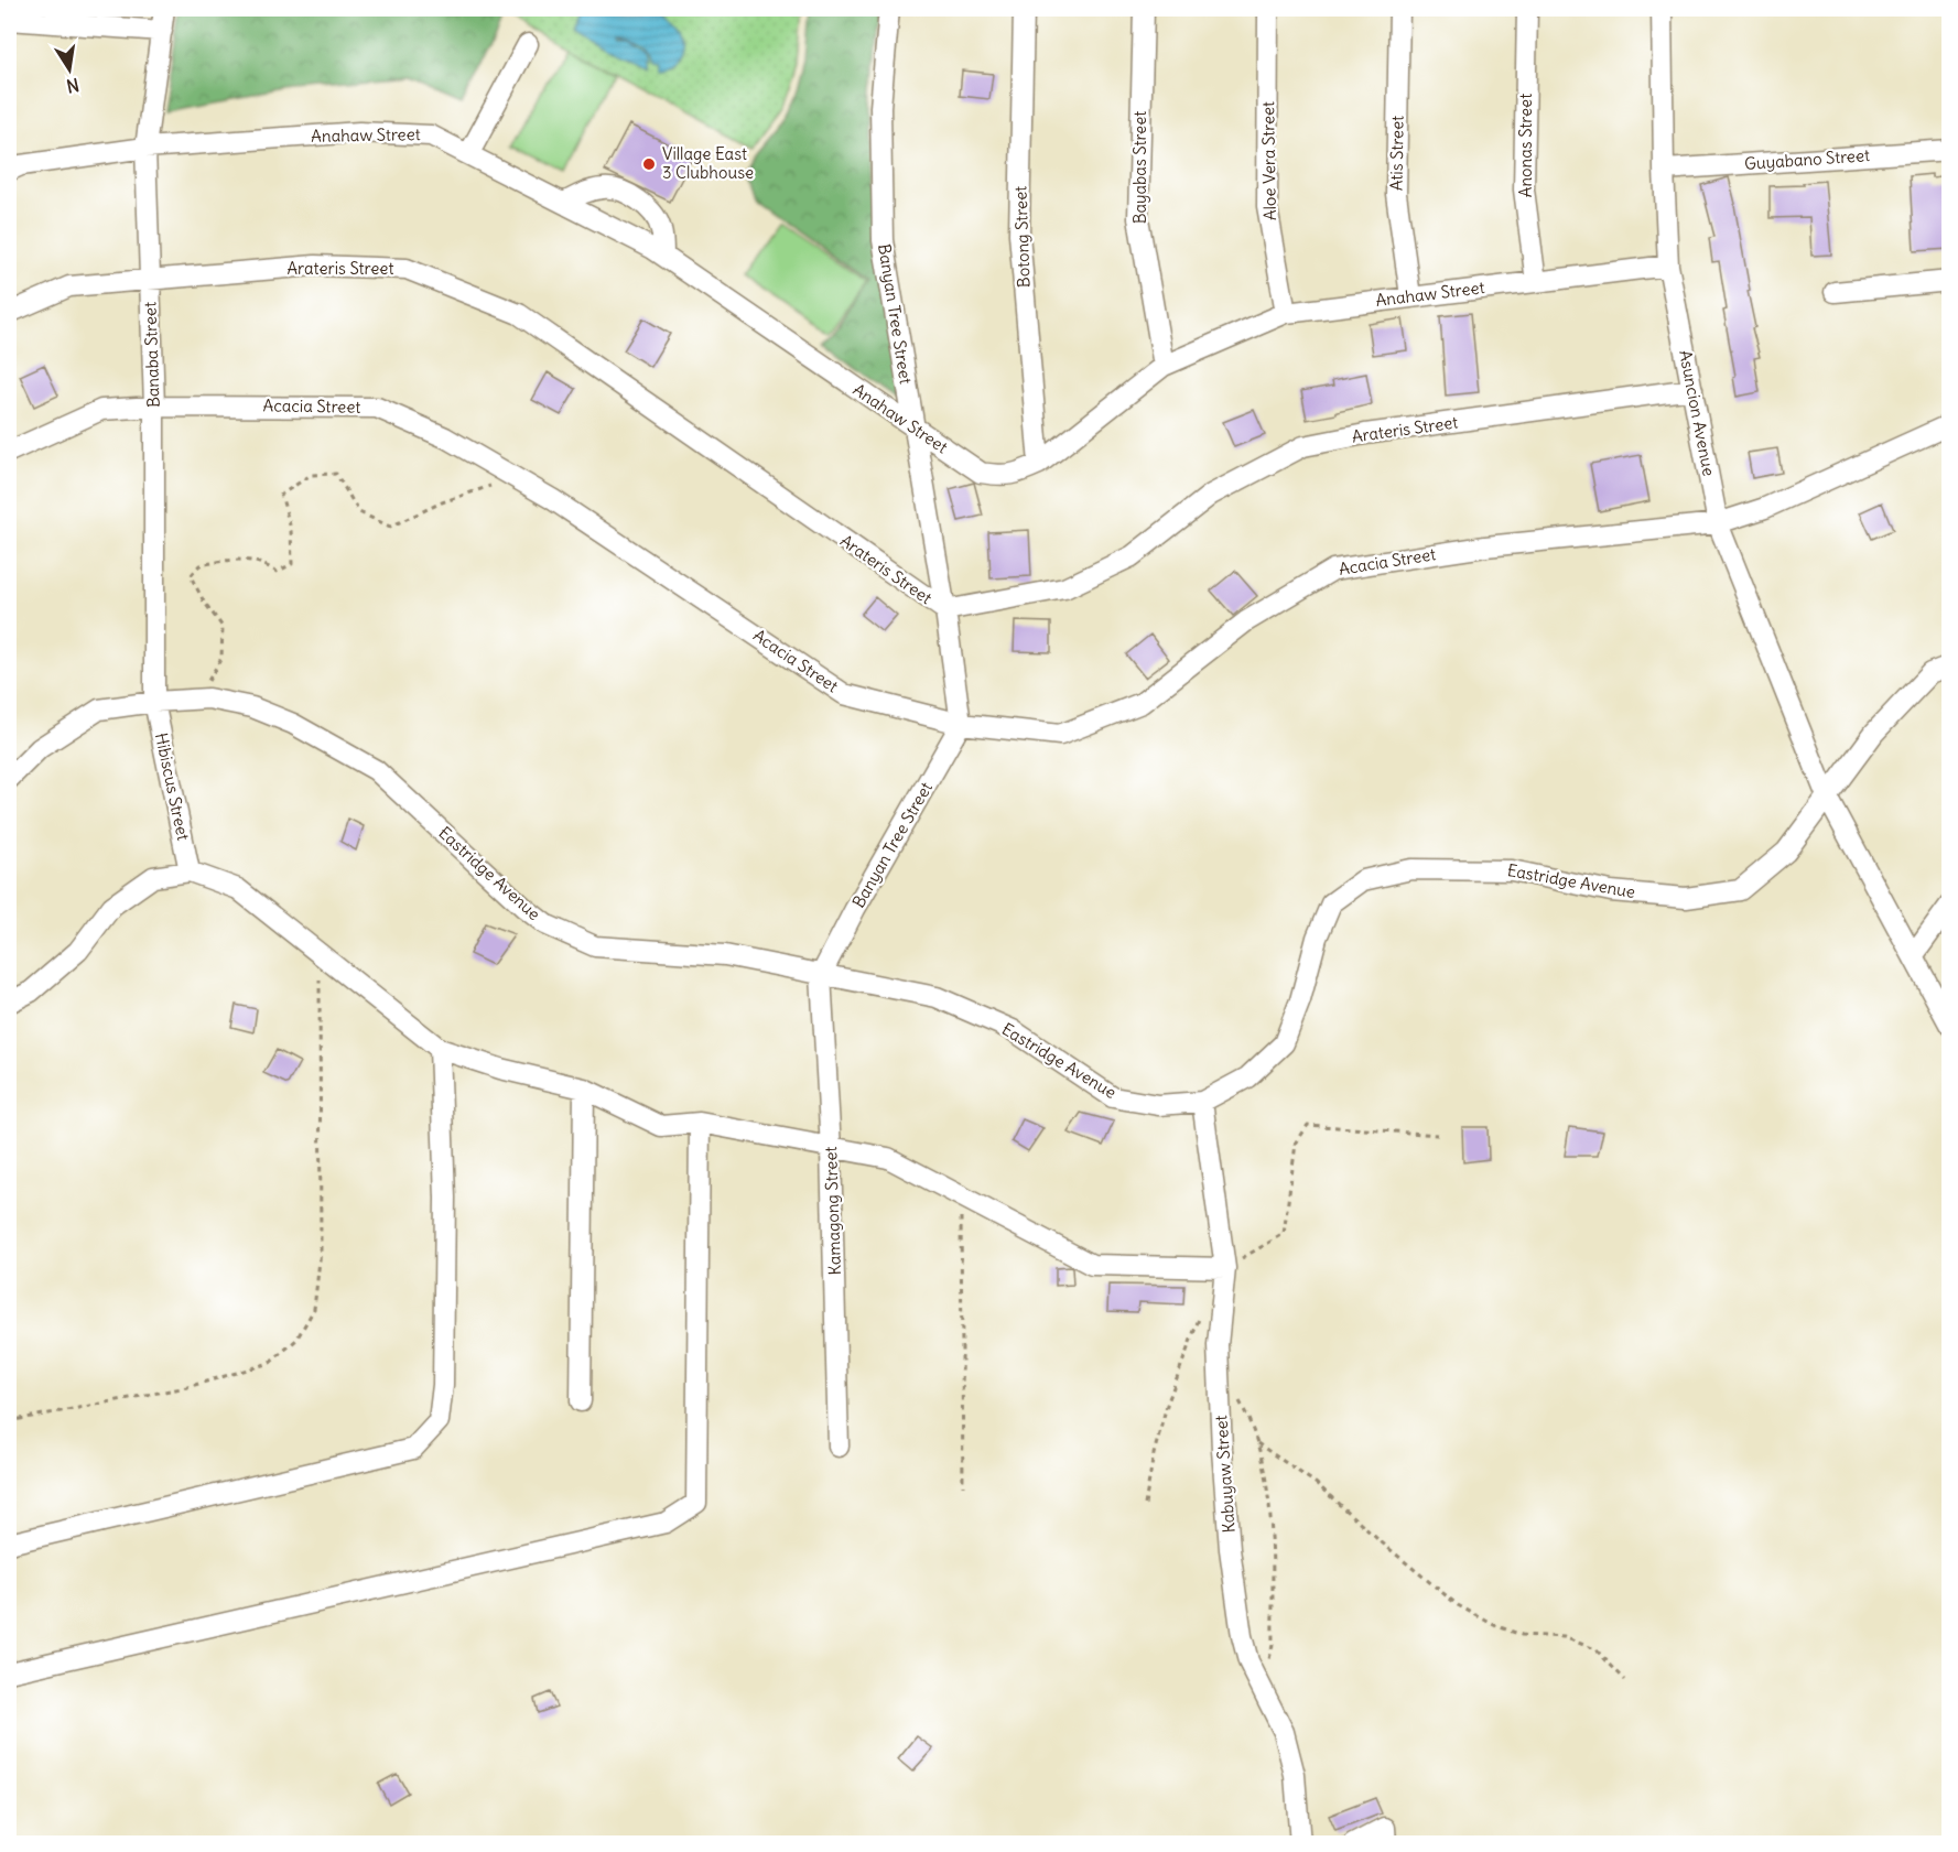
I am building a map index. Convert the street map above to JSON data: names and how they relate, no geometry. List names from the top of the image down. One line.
{"streets":{"street":["Anahaw Street","Anonas Street","Atis Street","Guyabano Street","Aloe Vera Street","Bayabas Street","Botong Street","Arateris Street","Banyan Tree Street","Banaba Street","Acacia Street","Asuncion Avenue","Hibiscus Street","Eastridge Avenue","Kamagong Street","Kabuyaw Street"]},"crossings":[["Anahaw Street","Anonas Street"],["Anahaw Street","Atis Street"],["Anahaw Street","Aloe Vera Street"],["Anahaw Street","Bayabas Street"],["Anahaw Street","Botong Street"],["Anahaw Street","Banyan Tree Street"],["Anahaw Street","Banaba Street"],["Anahaw Street","Asuncion Avenue"],["Guyabano Street","Asuncion Avenue"],["Arateris Street","Banyan Tree Street"],["Arateris Street","Banaba Street"],["Arateris Street","Asuncion Avenue"],["Banyan Tree Street","Acacia Street"],["Banyan Tree Street","Eastridge Avenue"],["Banyan Tree Street","Kamagong Street"],["Banaba Street","Acacia Street"],["Banaba Street","Hibiscus Street"],["Banaba Street","Eastridge Avenue"],["Acacia Street","Asuncion Avenue"],["Asuncion Avenue","Eastridge Avenue"],["Hibiscus Street","Eastridge Avenue"],["Eastridge Avenue","Kamagong Street"],["Eastridge Avenue","Kabuyaw Street"]],"places":["Village East 3 Clubhouse"],"north":"bottom"}
